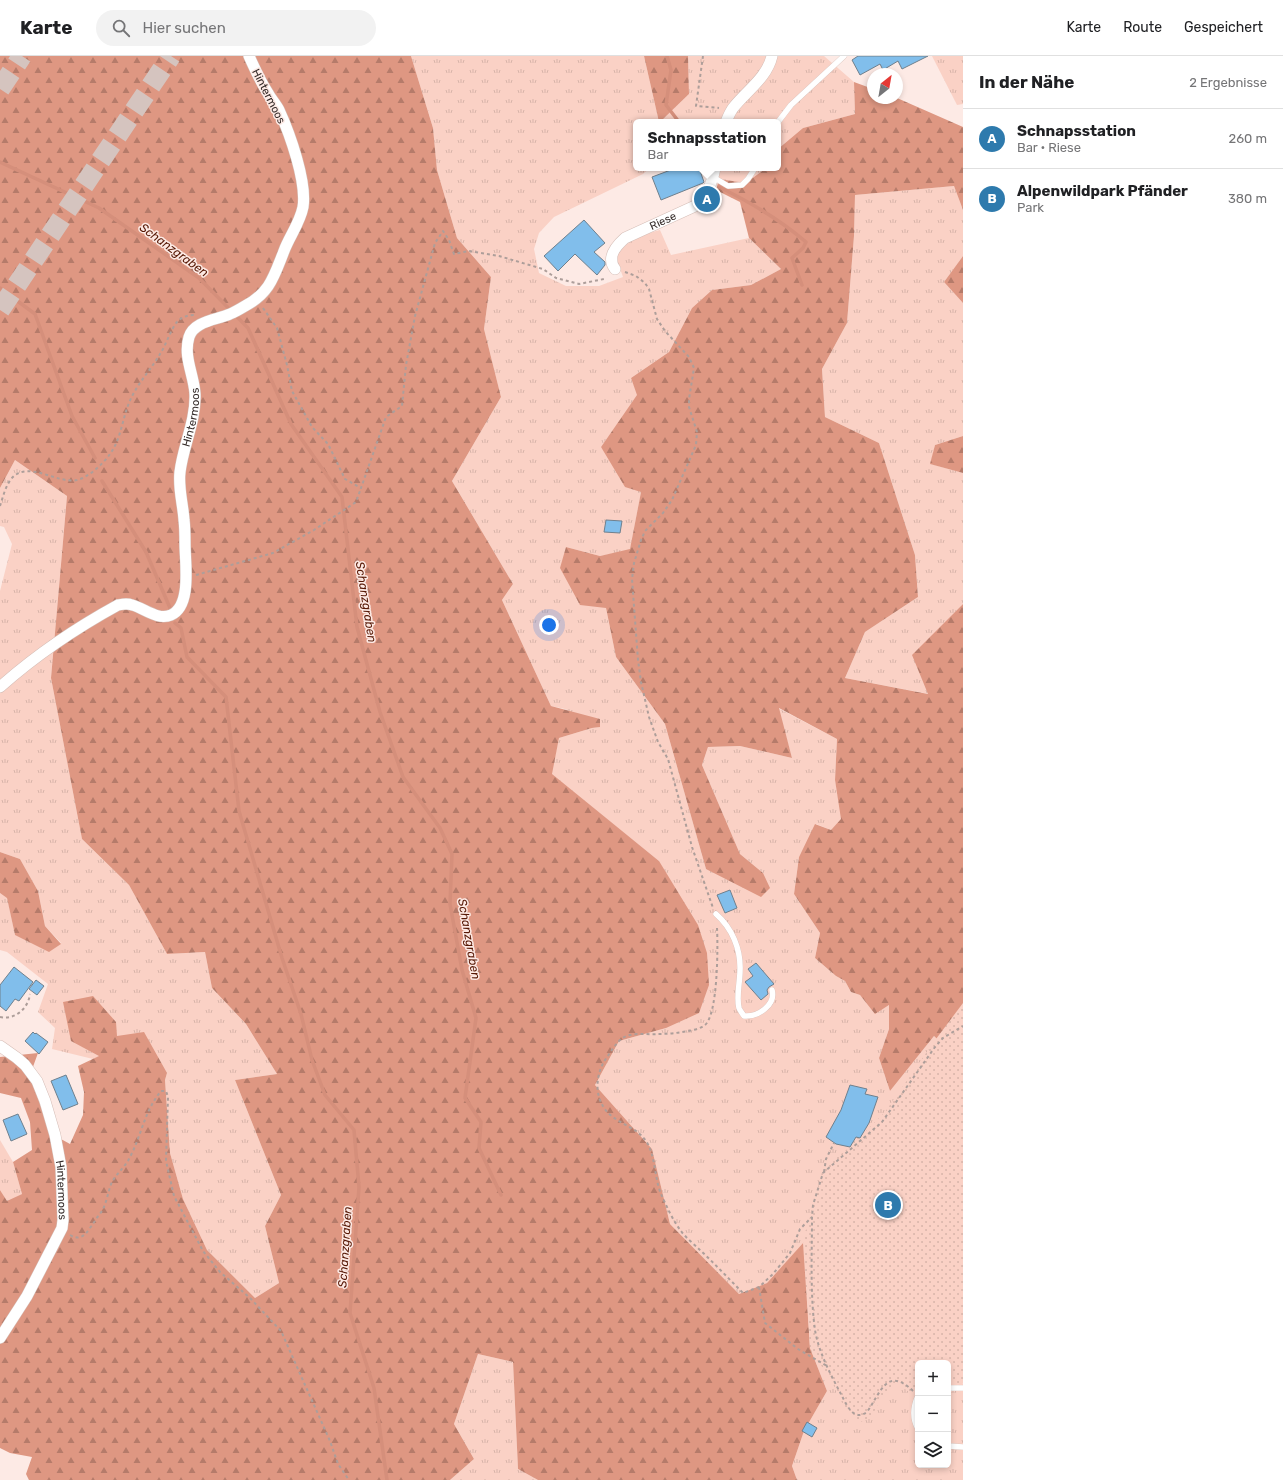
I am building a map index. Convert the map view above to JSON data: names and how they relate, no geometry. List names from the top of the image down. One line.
{"streets":{"street":["Hintermoos","Riese"]},"water":["Schanzgraben"],"north":"top right","page":{"header":"Karte","search":"Hier suchen","nav":["Karte","Route","Gespeichert"],"heading":["In der Nähe","2 Ergebnisse"],"list":[{"mark":"A","name":"Schnapsstation","note":"Bar · Riese","value":"260 m"},{"mark":"B","name":"Alpenwildpark Pfänder","note":"Park","value":"380 m"}],"popup":["Schnapsstation","Bar"],"pins":["A","B"],"map_buttons":["+","−"]}}
